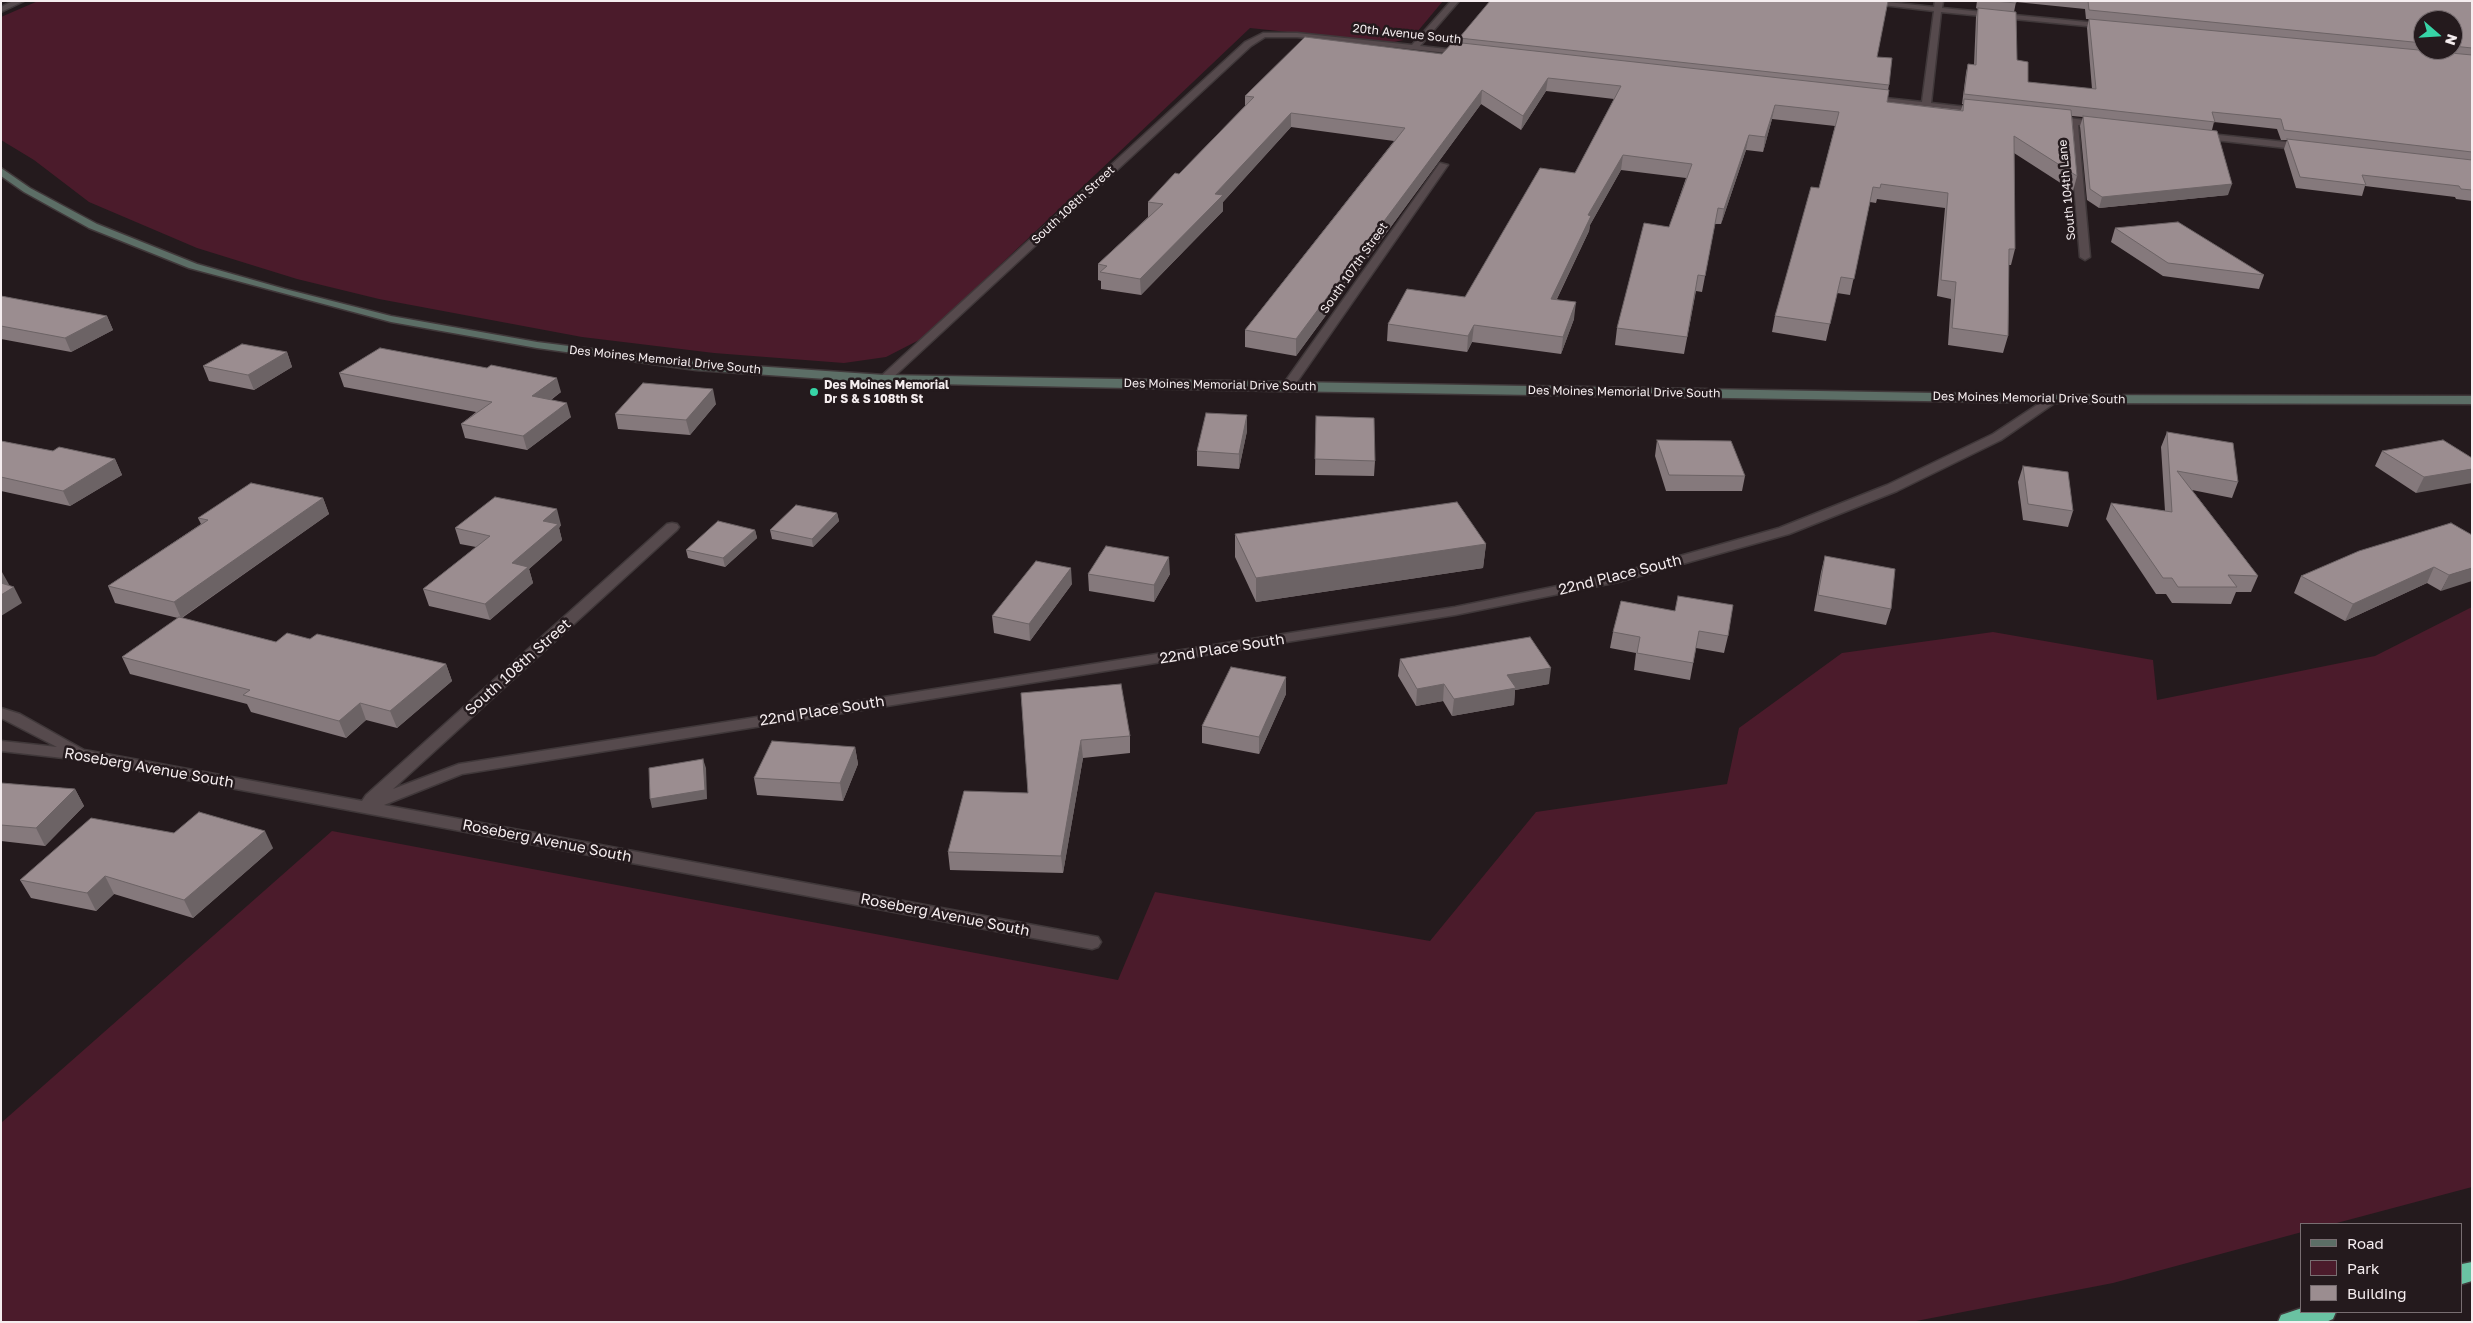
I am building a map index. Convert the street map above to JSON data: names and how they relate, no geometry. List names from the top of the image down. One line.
{"streets":{"main road":["Des Moines Memorial Drive South"],"street":["20th Avenue South","South 104th Lane","South 108th Street","South 107th Street","22nd Place South","Roseberg Avenue South"]},"crossings":[["20th Avenue South","South 108th Street"],["South 108th Street","Des Moines Memorial Drive South"],["South 108th Street","22nd Place South"],["South 108th Street","Roseberg Avenue South"],["South 107th Street","Des Moines Memorial Drive South"],["Des Moines Memorial Drive South","22nd Place South"],["22nd Place South","Roseberg Avenue South"]],"places":["Des Moines Memorial Dr S & S 108th St"],"legend":["Road","Park","Building"],"north":"right"}
